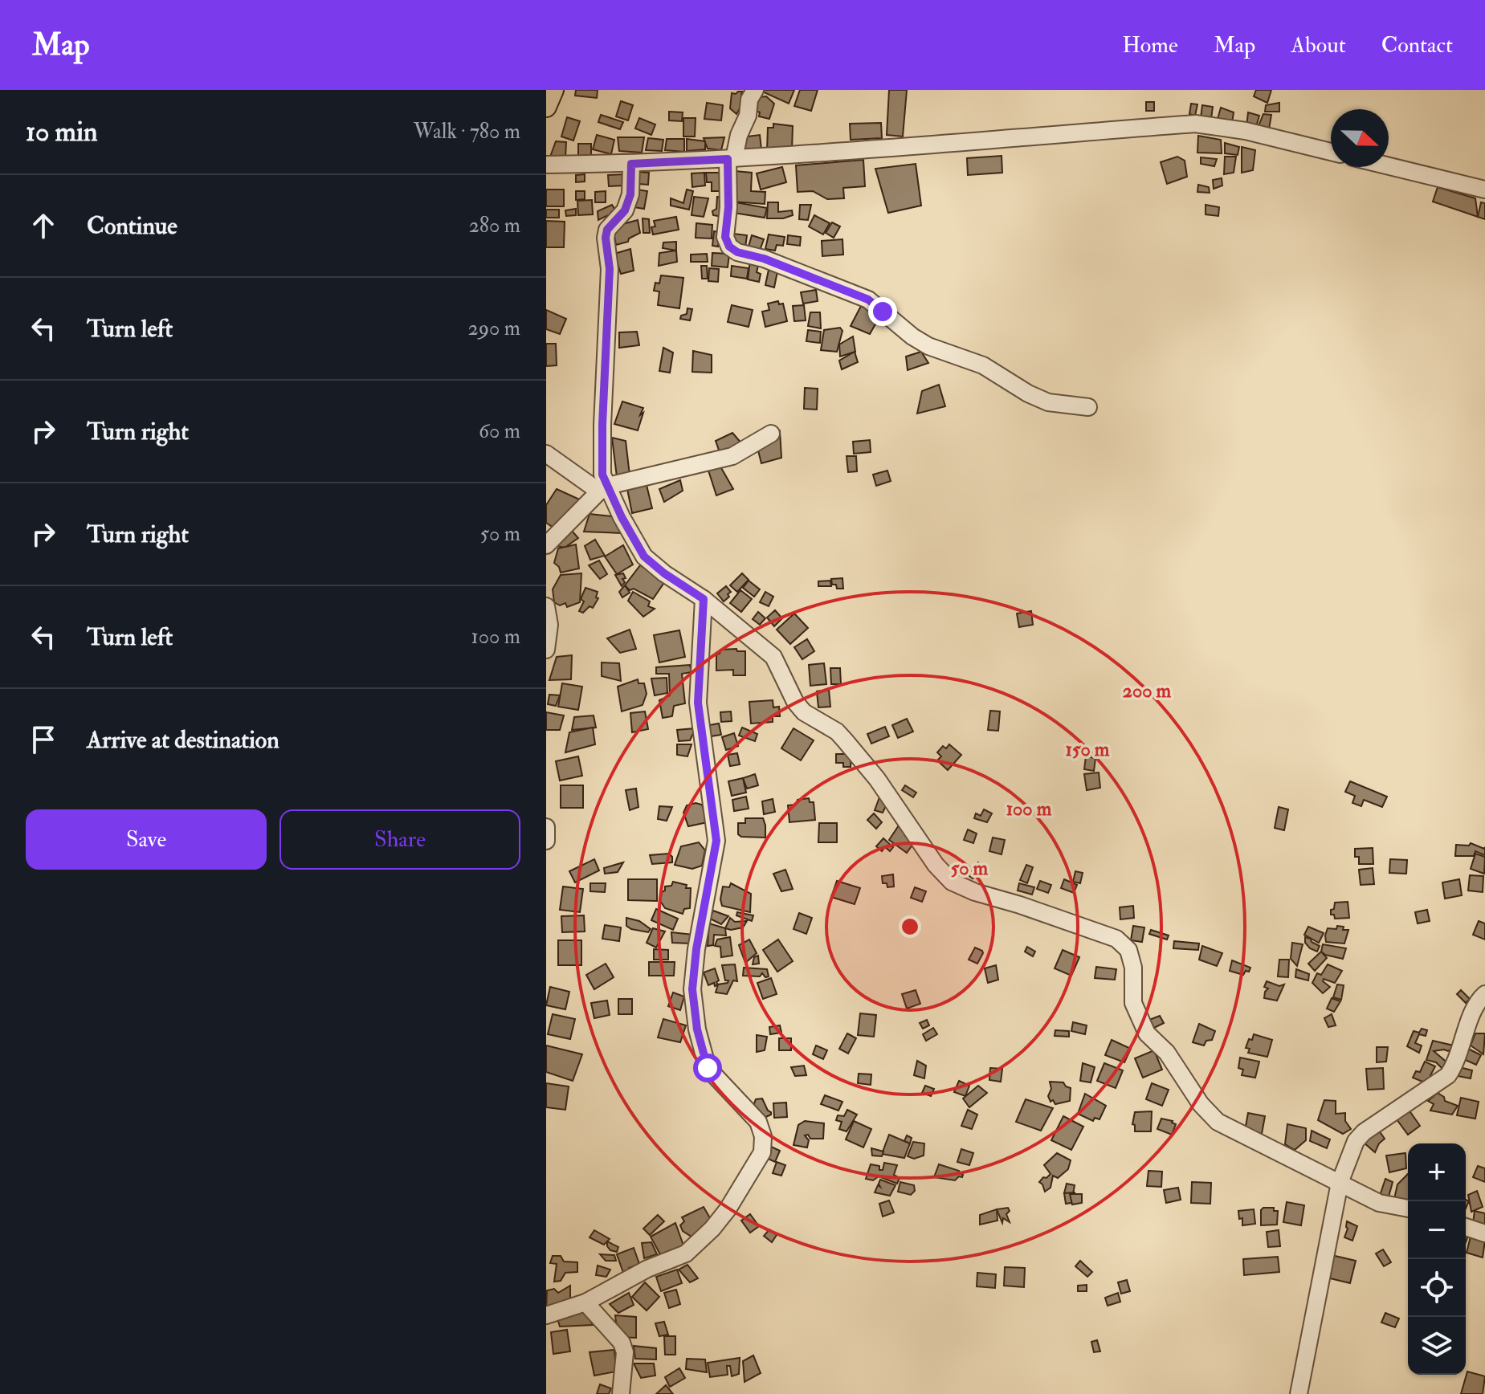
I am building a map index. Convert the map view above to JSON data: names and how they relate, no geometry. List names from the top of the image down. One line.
{"north":"right","page":{"header":"Map","nav":["Home","Map","About","Contact"],"heading":["10 min","Walk · 780 m"],"list":[["Continue","280 m"],["Turn left","290 m"],["Turn right","60 m"],["Turn right","50 m"],["Turn left","100 m"],"Arrive at destination"],"buttons":["Save","Share"],"map_buttons":["+","−"]},"rings":["200 m","150 m","100 m","50 m"]}
